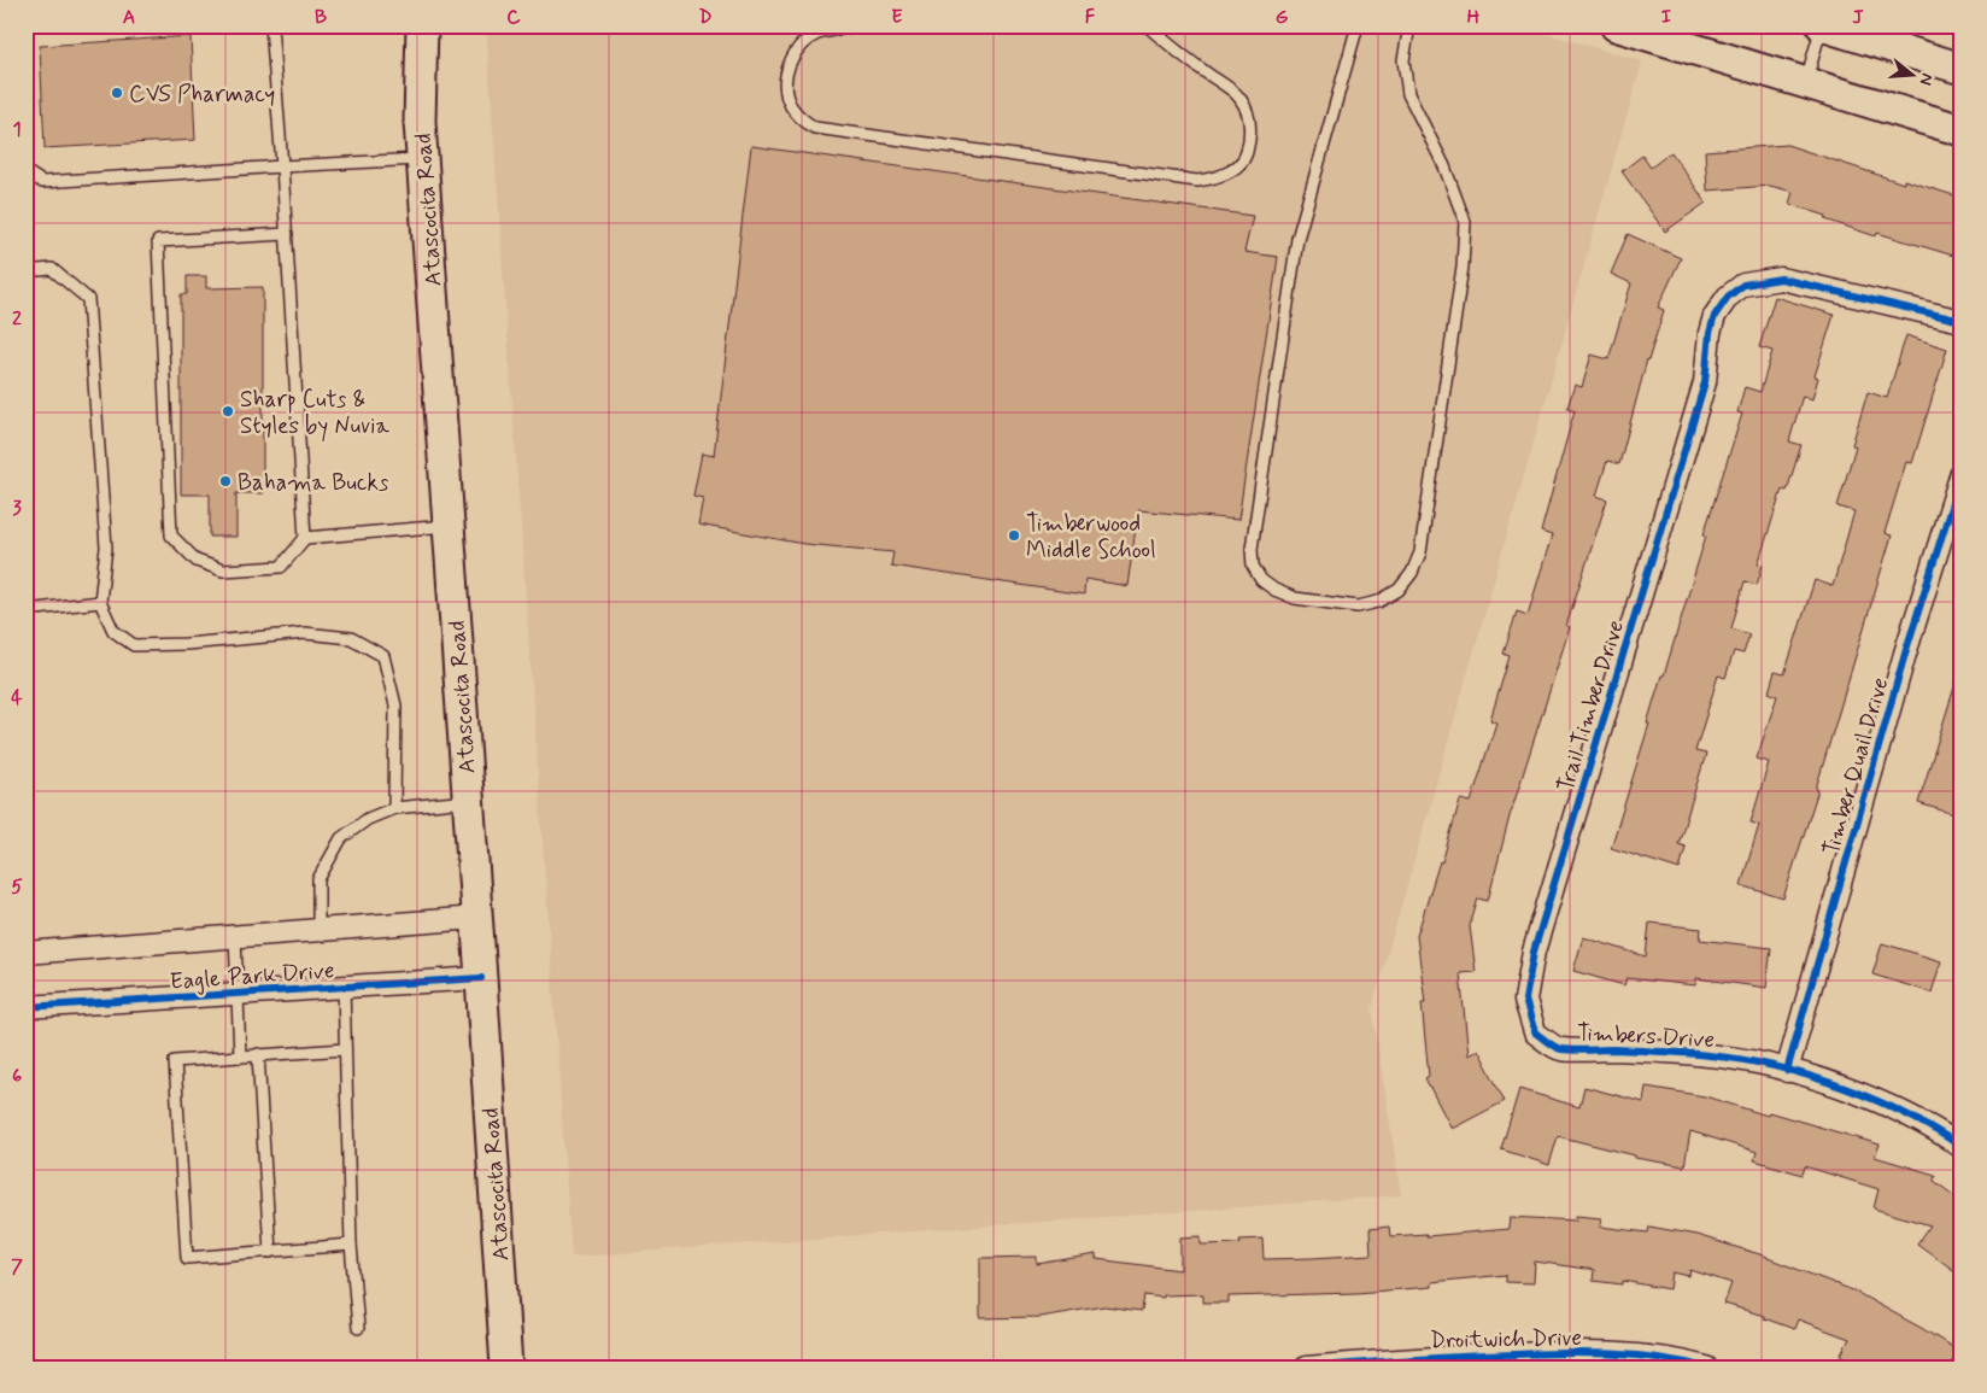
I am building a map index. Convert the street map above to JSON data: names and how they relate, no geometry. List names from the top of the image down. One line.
{"streets":{"main road":["Atascocita Road"],"street":["Trail Timber Drive","Timber Quail Drive","Eagle Park Drive","Timbers Drive","Droitwich Drive"]},"crossings":[["Atascocita Road","Eagle Park Drive"],["Trail Timber Drive","Timbers Drive"],["Timber Quail Drive","Timbers Drive"]],"places":["CVS Pharmacy","Sharp Cuts & Styles by Nuvia","Bahama Bucks","Timberwood Middle School"],"north":"right","grid":{"columns":["A","B","C","D","E","F","G","H","I","J"],"rows":["1","2","3","4","5","6","7"]}}
